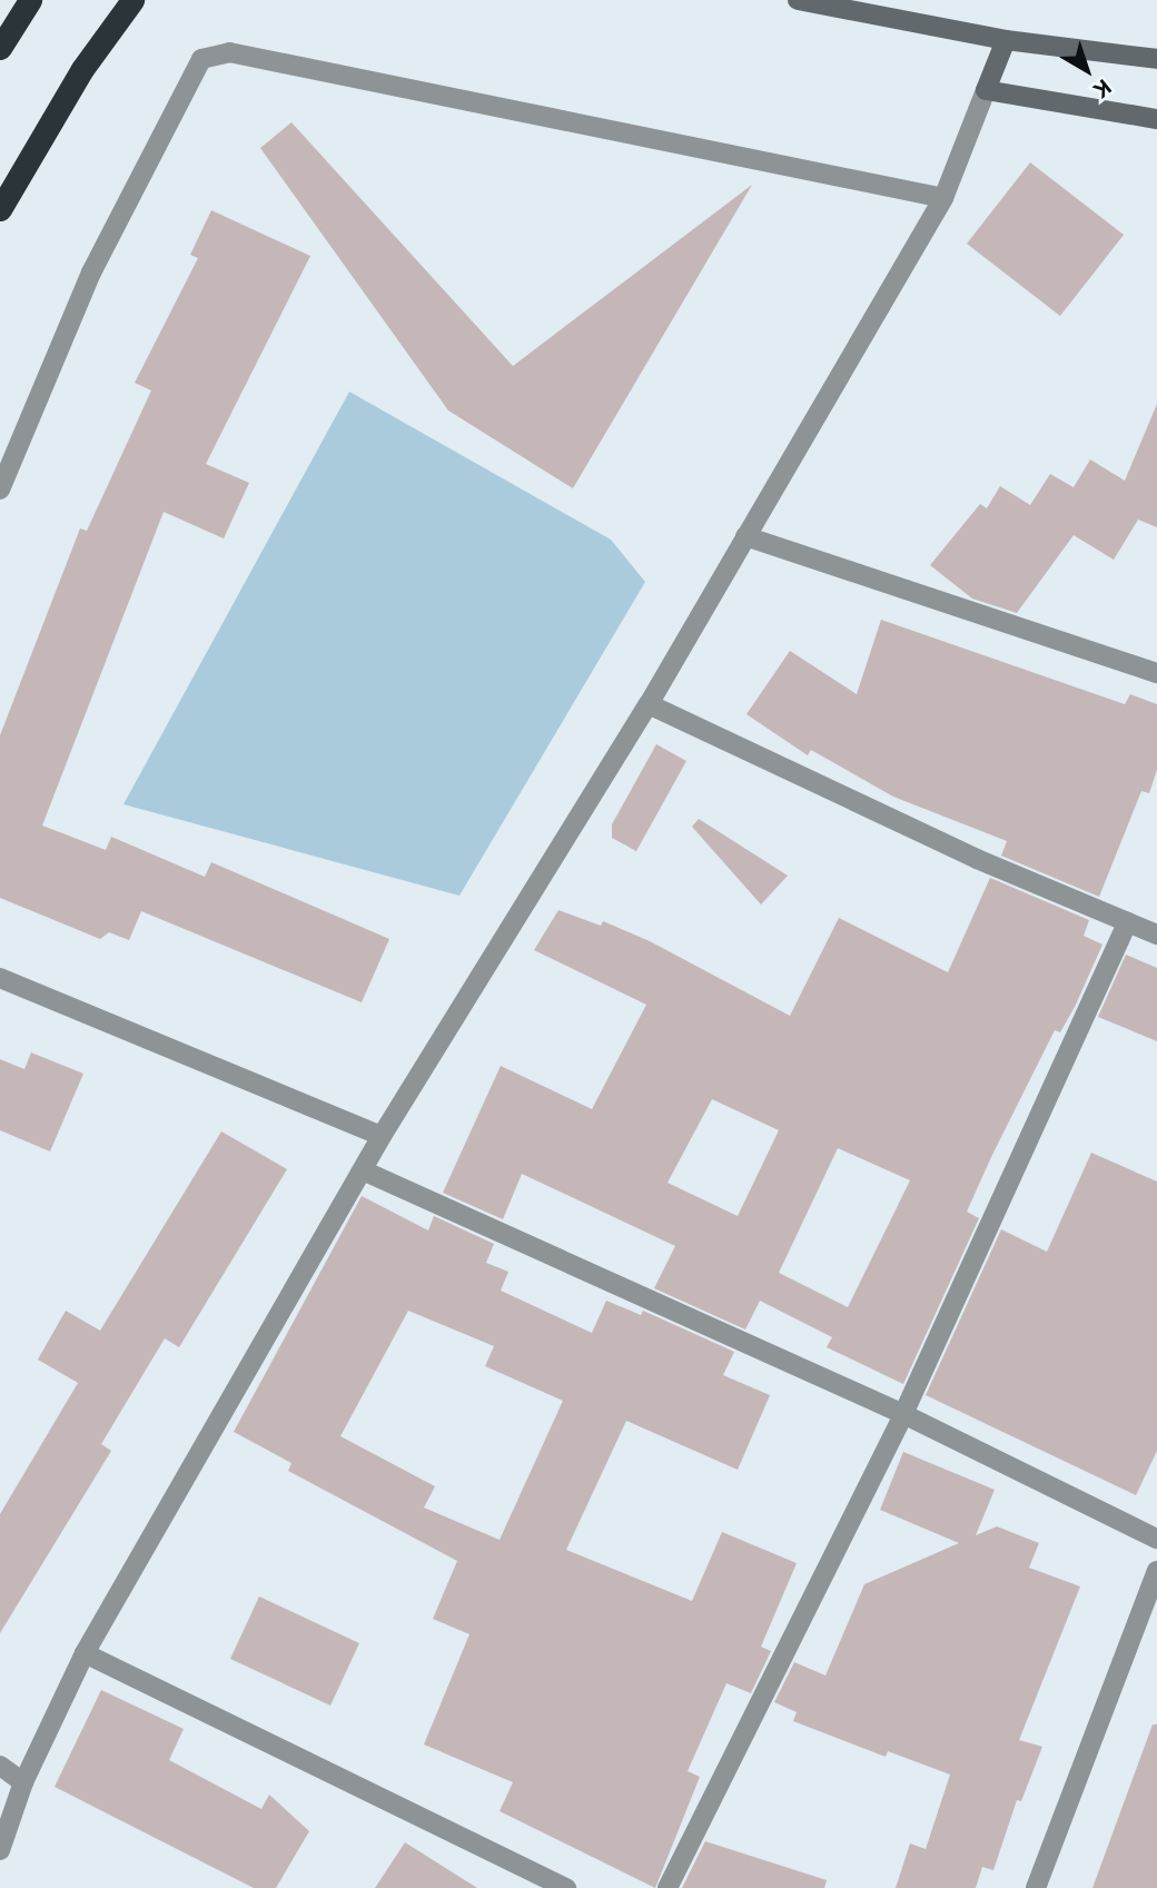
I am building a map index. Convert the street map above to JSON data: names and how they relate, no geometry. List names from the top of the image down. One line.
{"north":"bottom right"}
